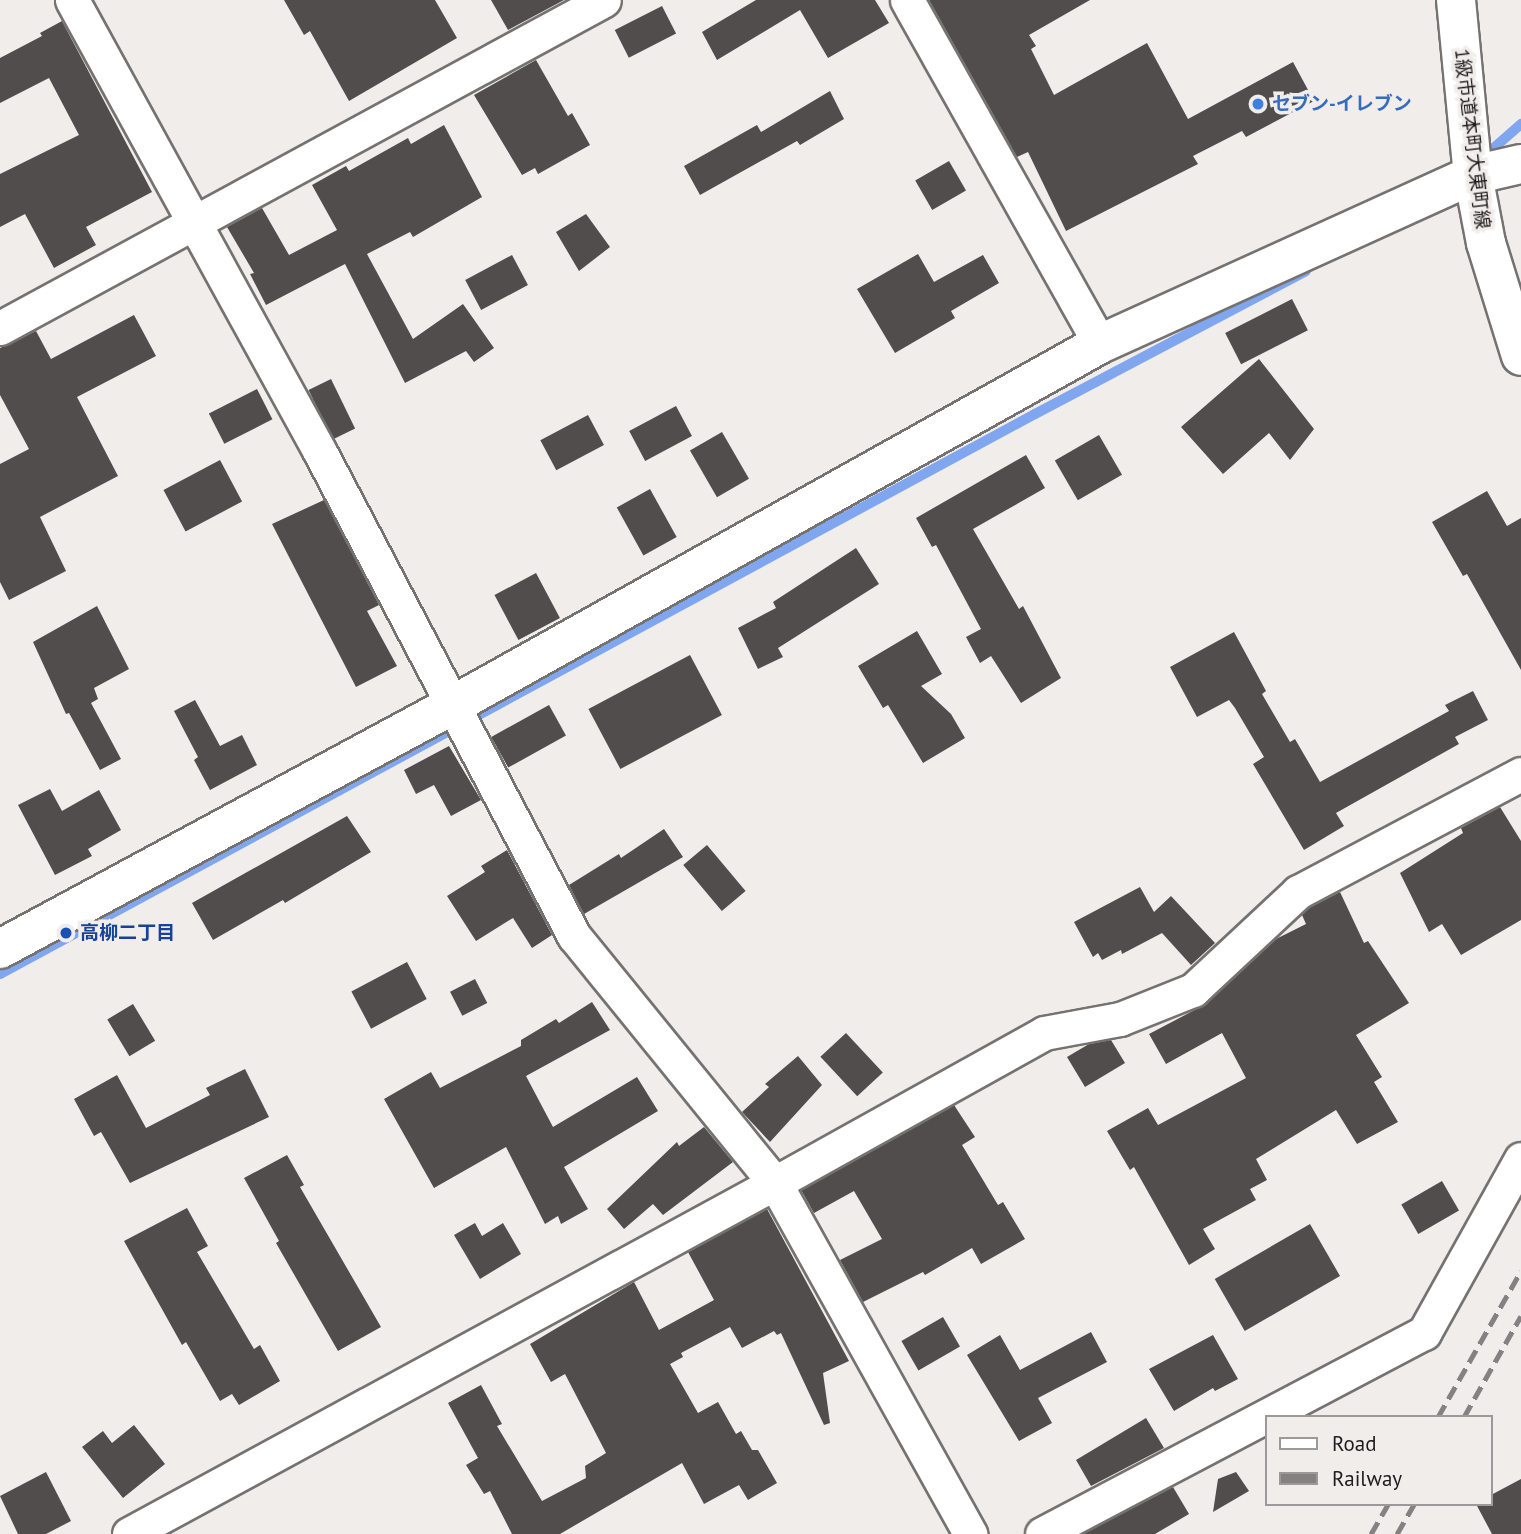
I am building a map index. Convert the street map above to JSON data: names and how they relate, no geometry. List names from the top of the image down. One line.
{"streets":{"street":["1級市道本町大東町線"]},"places":["セブン-イレブン","高柳二丁目"],"legend":["Road","Railway"]}
